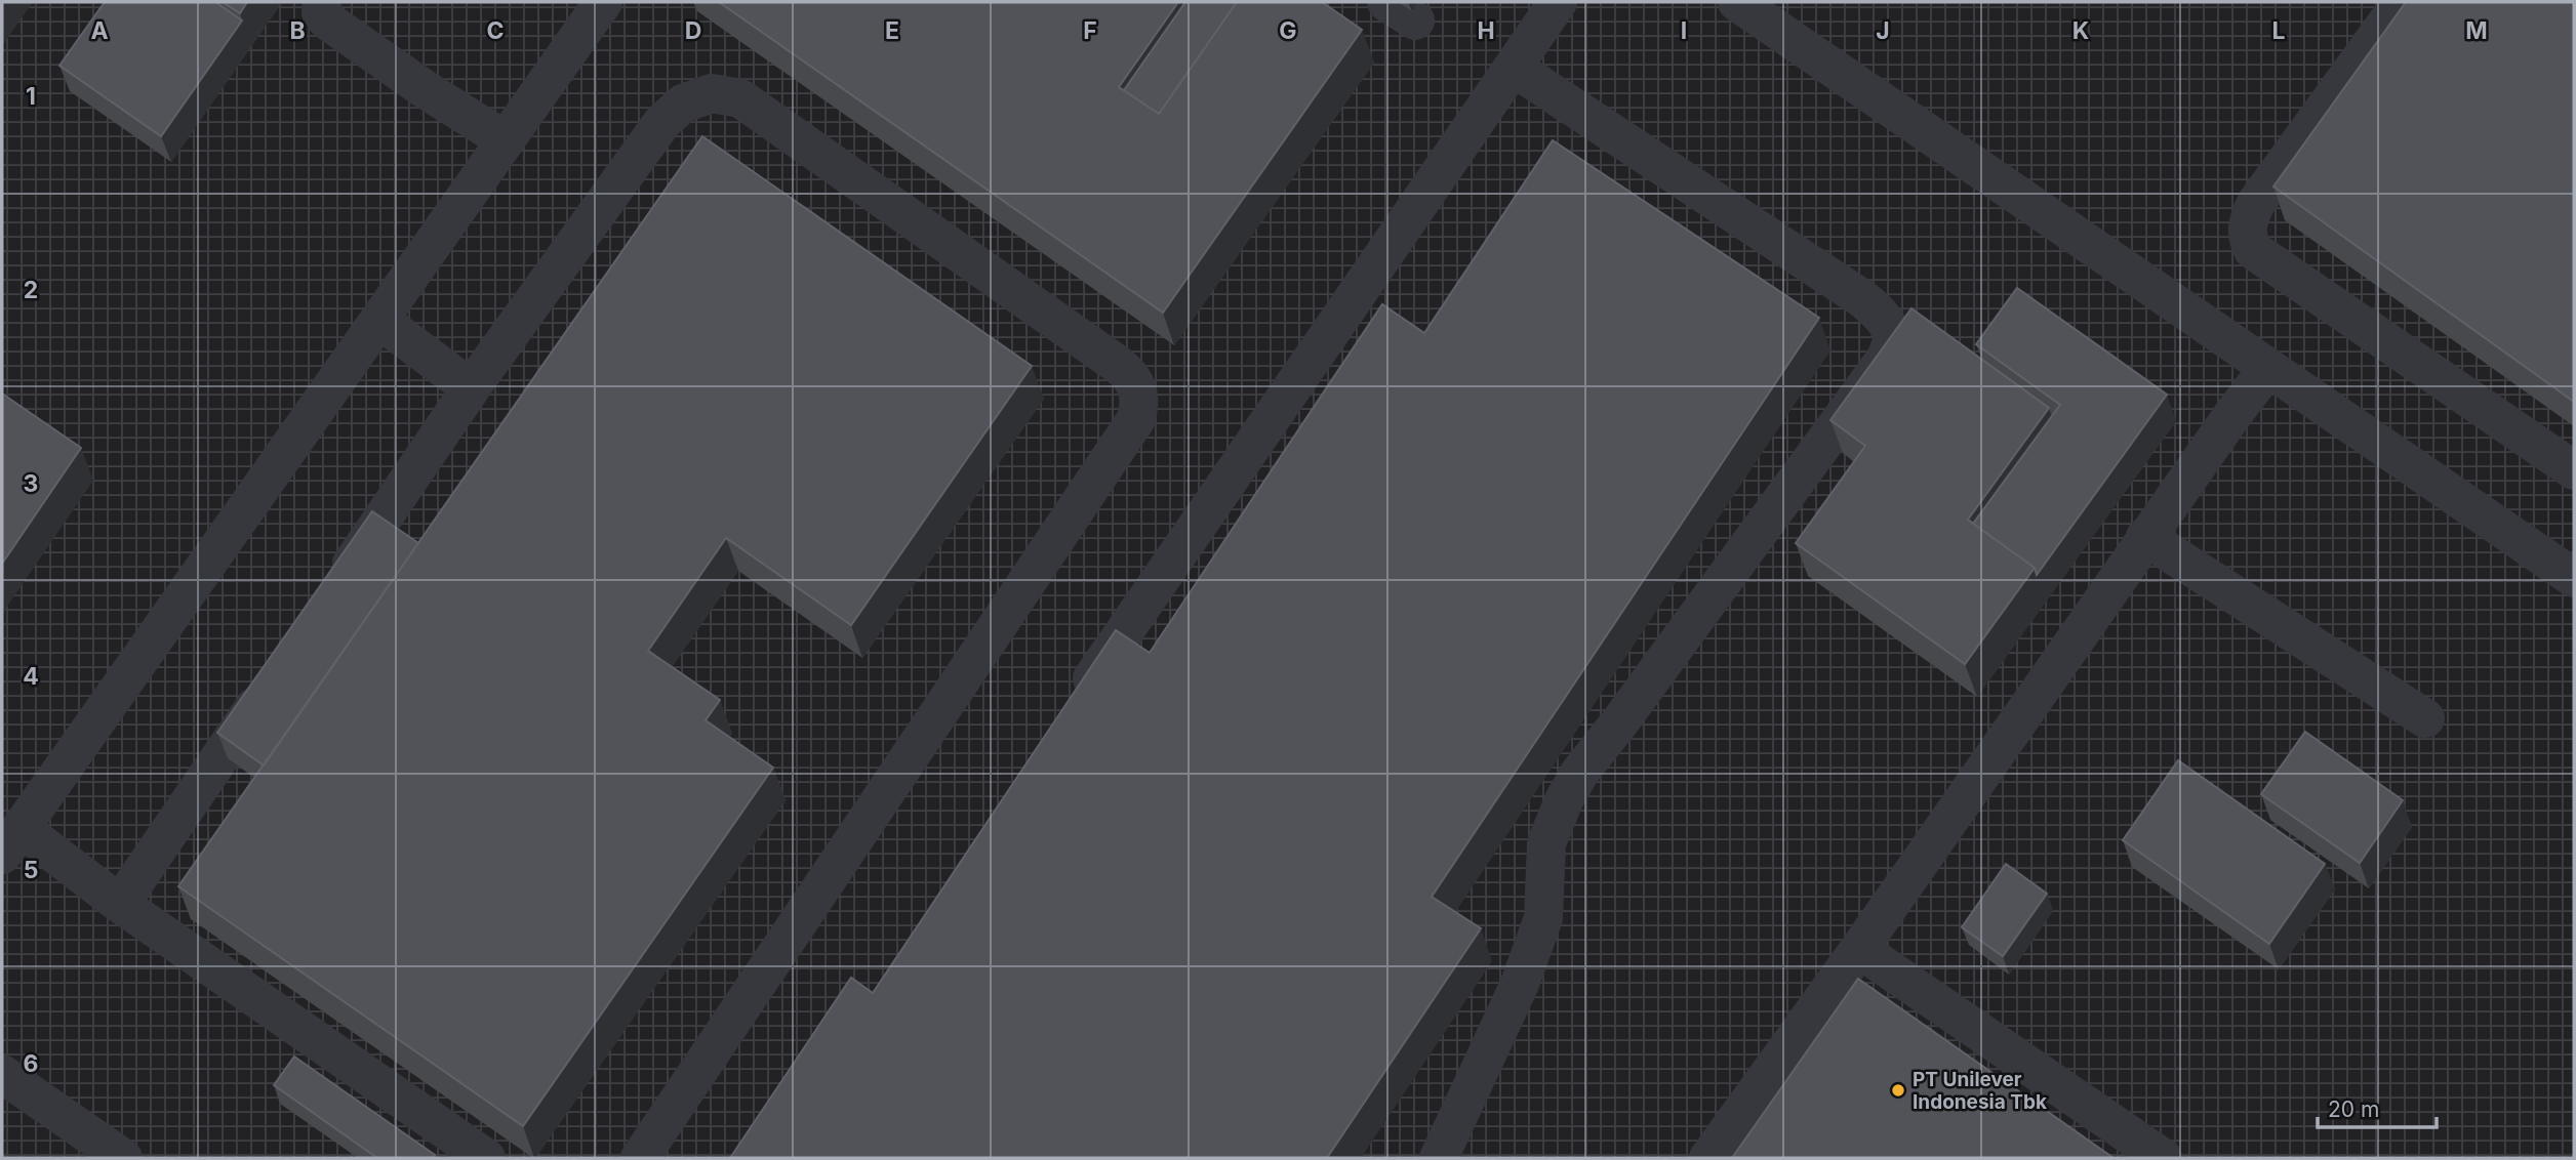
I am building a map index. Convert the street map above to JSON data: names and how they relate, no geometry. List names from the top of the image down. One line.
{"places":["PT Unilever Indonesia Tbk"],"scale_bar":"20 m","grid":{"columns":["A","B","C","D","E","F","G","H","I","J","K","L","M"],"rows":["1","2","3","4","5","6"]}}
